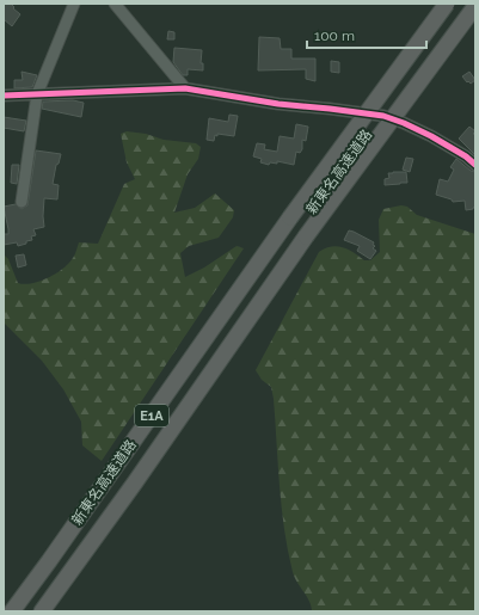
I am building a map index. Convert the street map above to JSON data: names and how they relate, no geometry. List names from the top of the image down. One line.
{"streets":{"highway":["新東名高速道路","E1A"]},"scale_bar":"100 m"}
